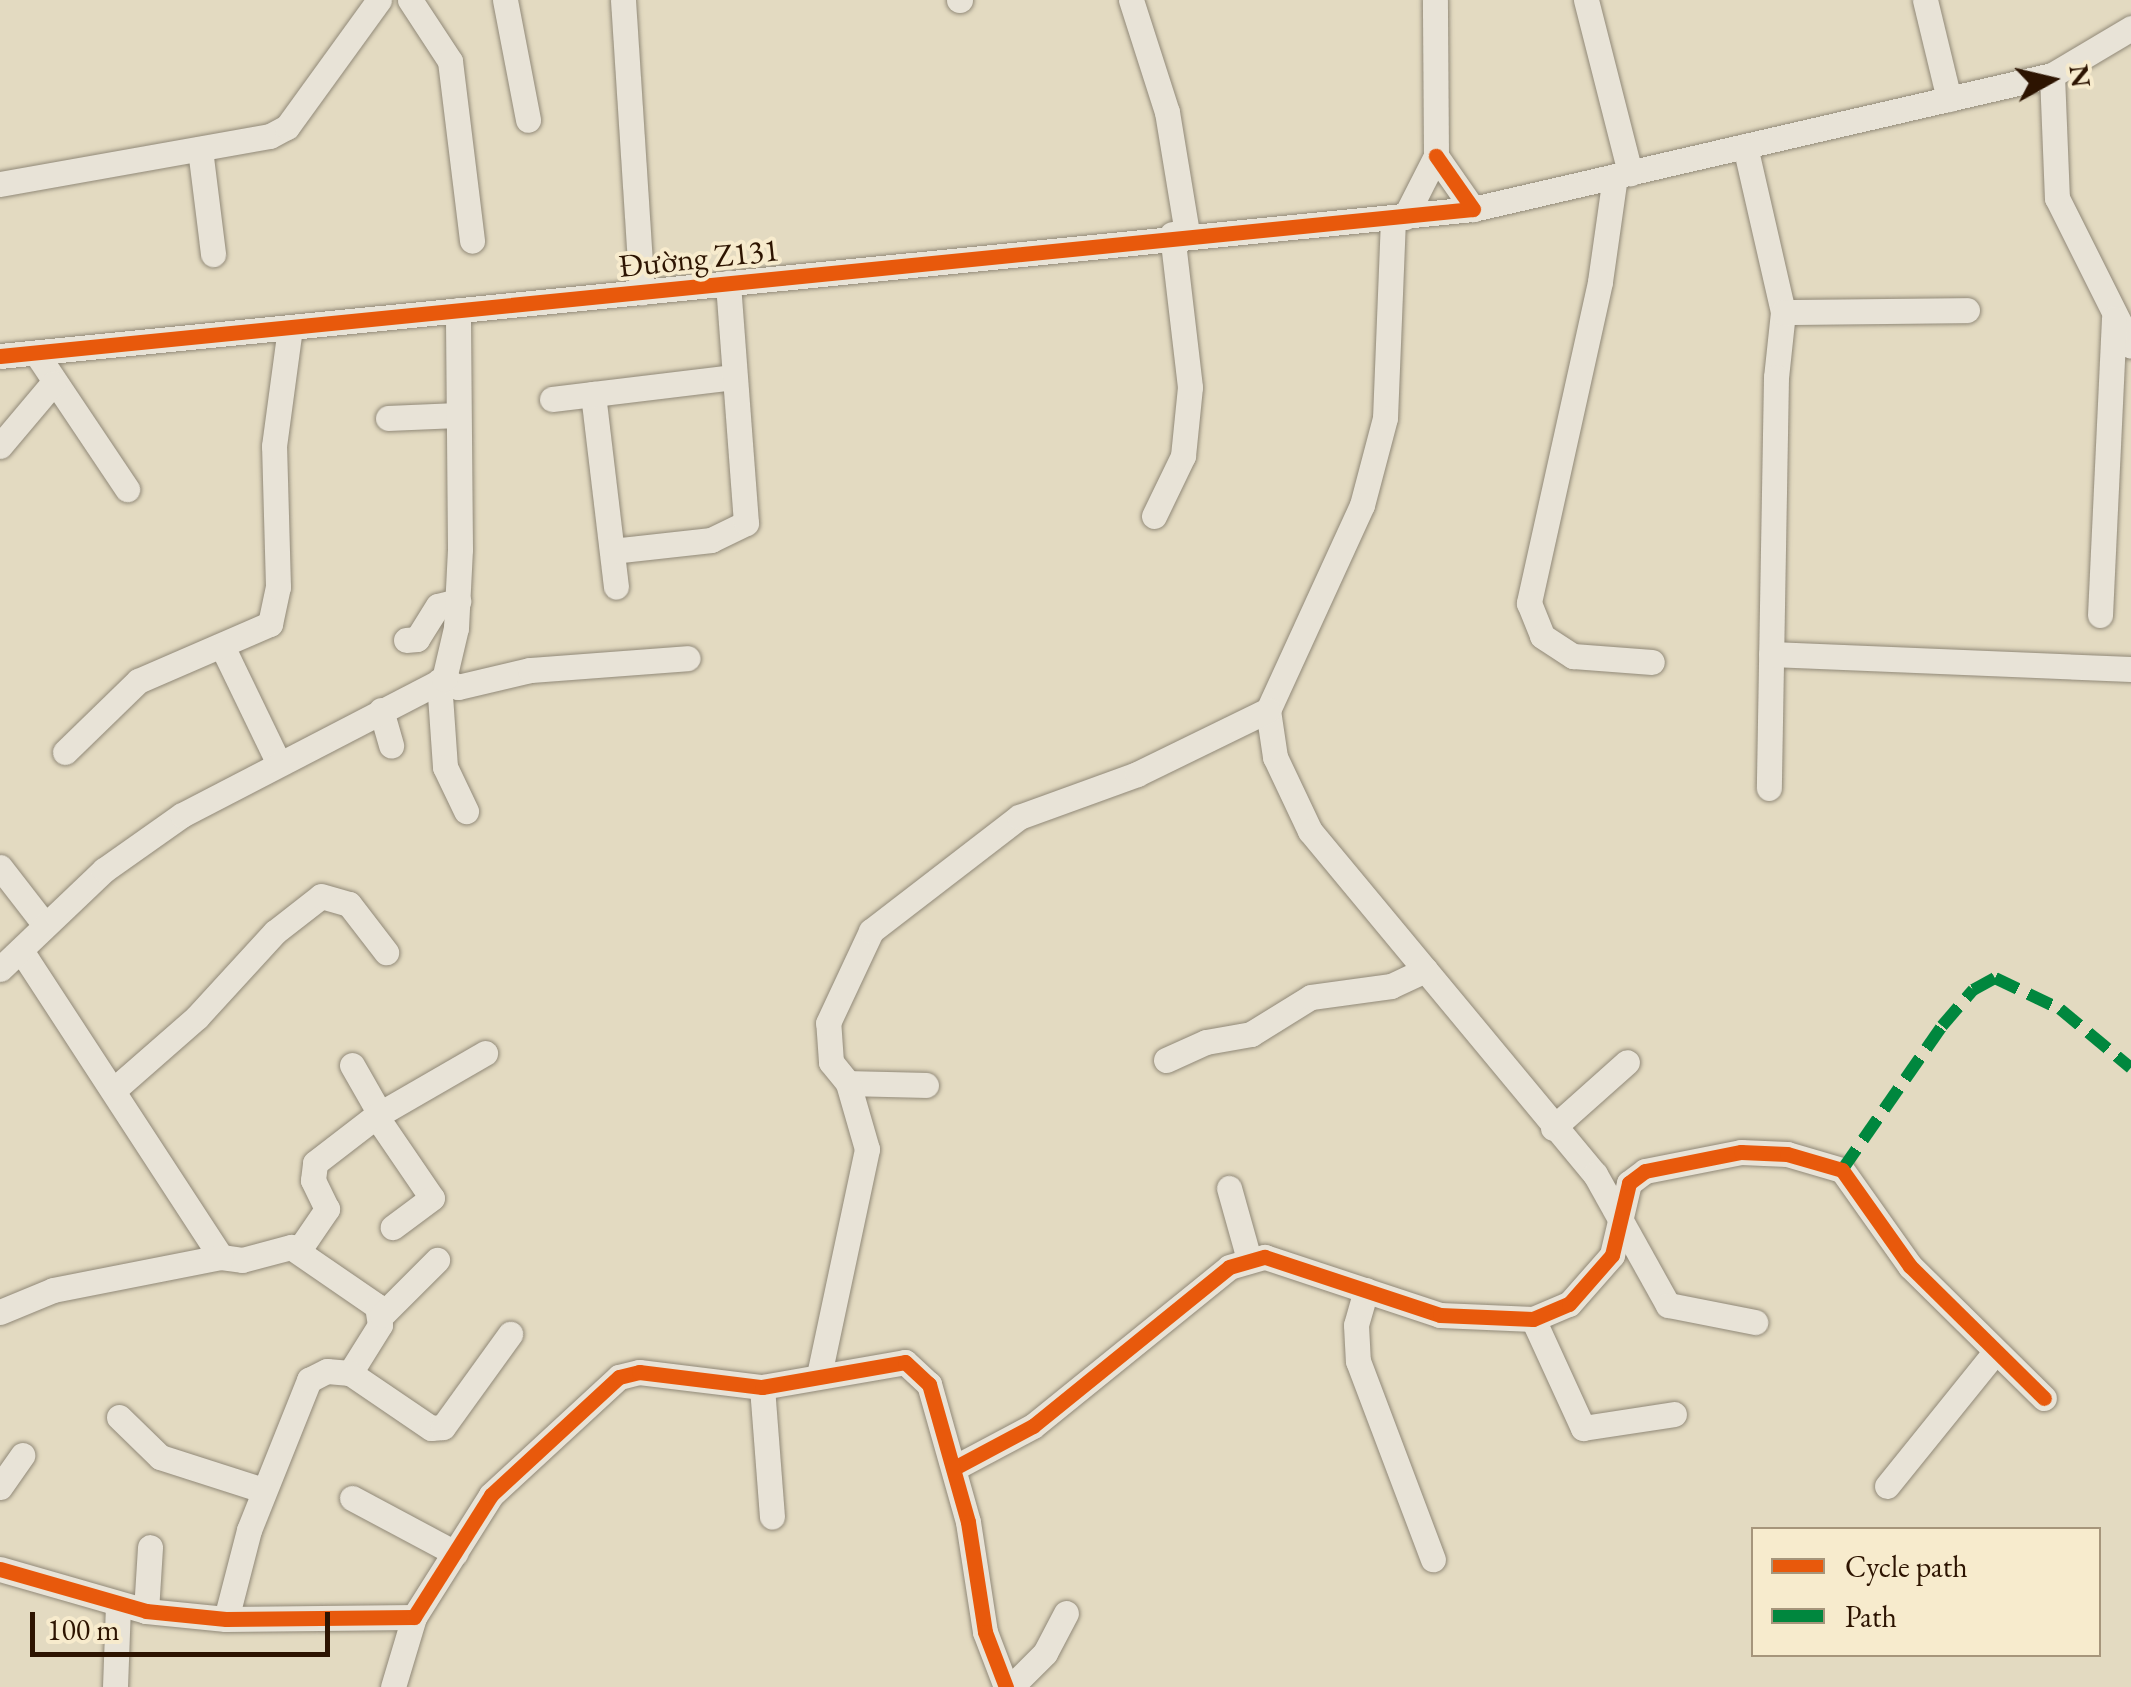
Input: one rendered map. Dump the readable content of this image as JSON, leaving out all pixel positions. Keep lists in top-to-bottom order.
{
  "streets": {
    "street": ["Đường Z131"]
  },
  "legend": ["Cycle path", "Path"],
  "scale_bar": "100 m",
  "north": "right"
}
